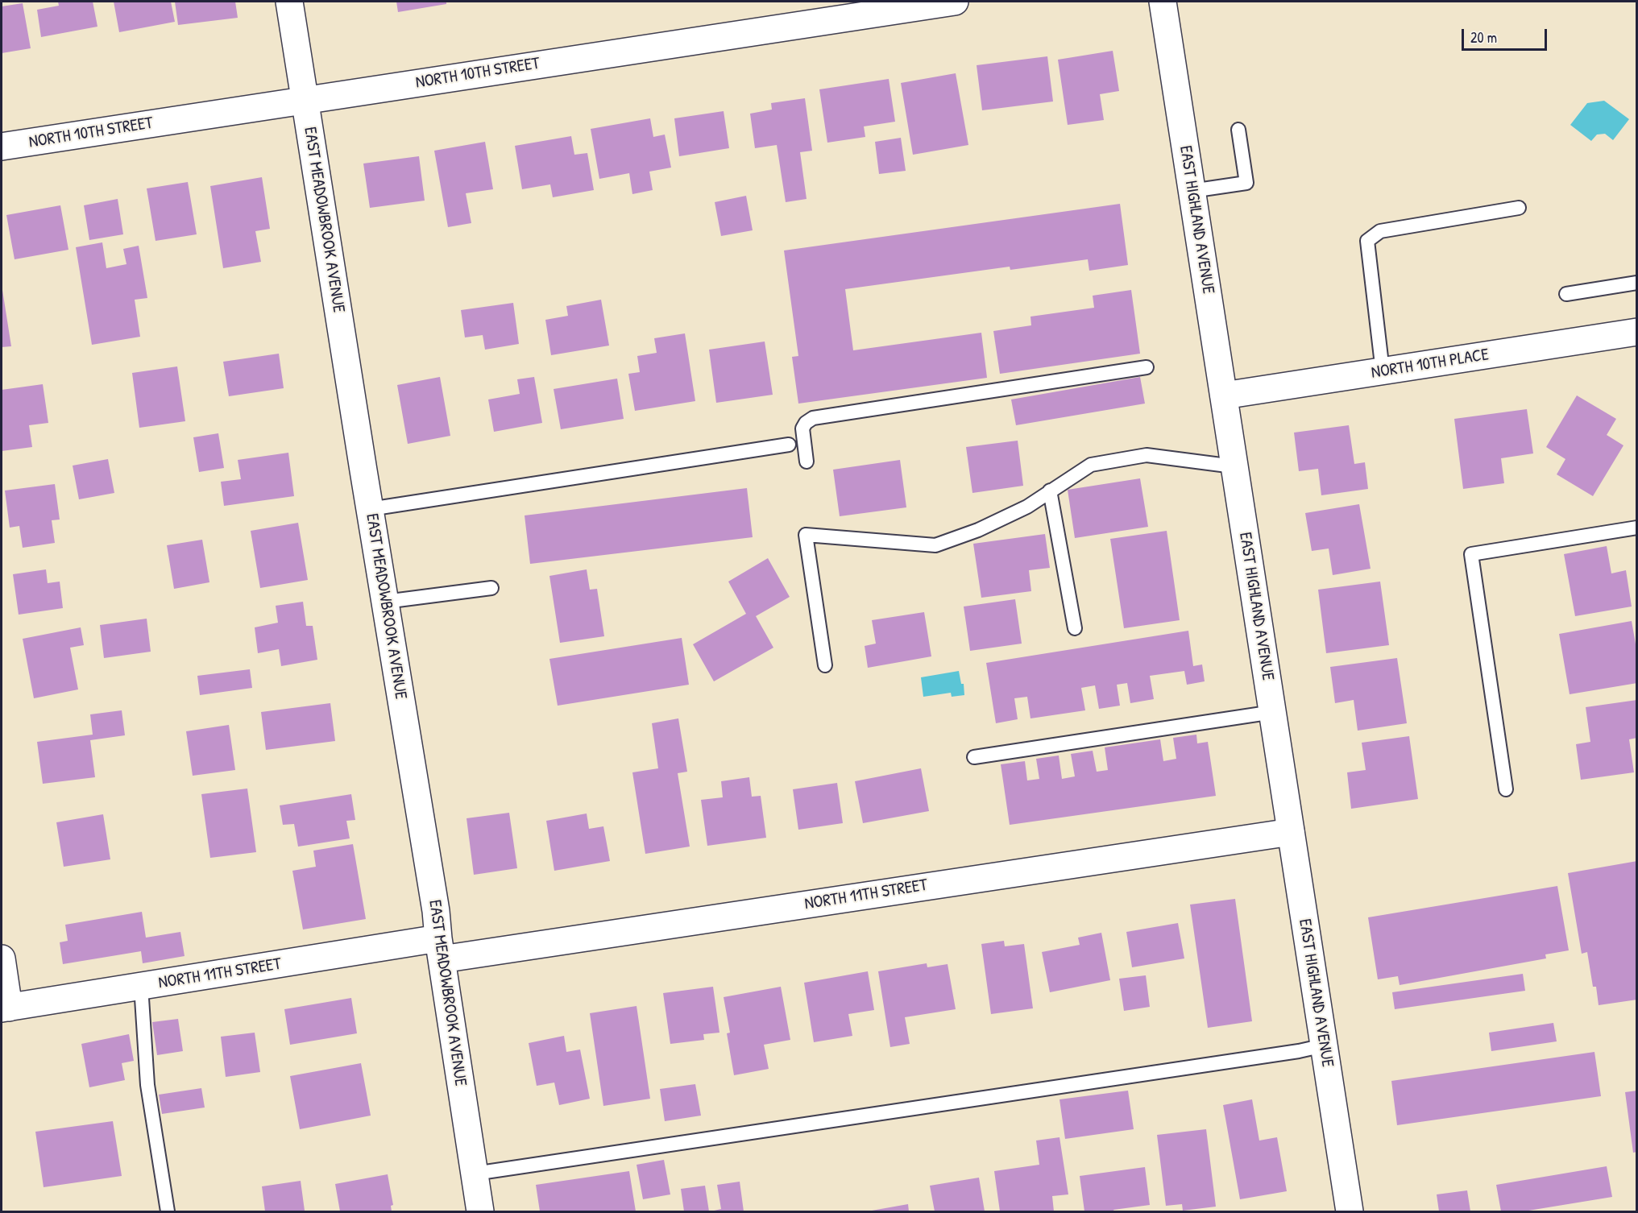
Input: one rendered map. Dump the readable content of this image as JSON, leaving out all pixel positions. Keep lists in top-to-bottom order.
{
  "streets": {
    "street": [
      "NORTH 10TH STREET",
      "EAST MEADOWBROOK AVENUE",
      "EAST HIGHLAND AVENUE",
      "NORTH 10TH PLACE",
      "NORTH 11TH STREET"
    ]
  },
  "crossings": [
    ["NORTH 10TH STREET", "EAST MEADOWBROOK AVENUE"],
    ["EAST MEADOWBROOK AVENUE", "NORTH 11TH STREET"],
    ["EAST HIGHLAND AVENUE", "NORTH 10TH PLACE"],
    ["EAST HIGHLAND AVENUE", "NORTH 11TH STREET"]
  ],
  "scale_bar": "20 m"
}
